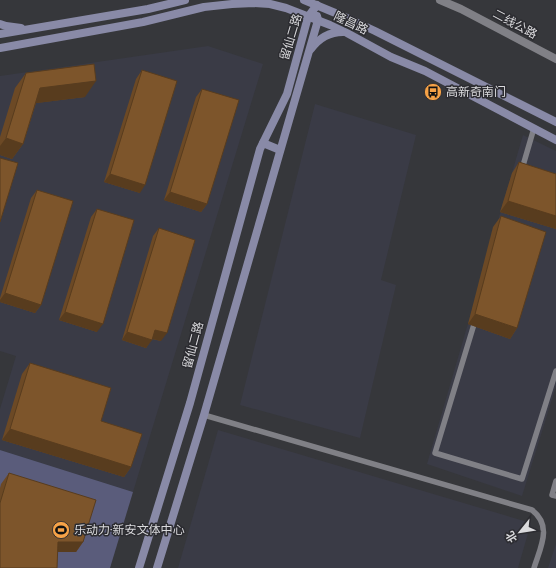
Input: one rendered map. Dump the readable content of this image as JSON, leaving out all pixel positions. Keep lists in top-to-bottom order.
{
  "streets": {
    "street": ["隆昌路", "二线公路", "留仙二路"]
  },
  "crossings": [
    ["隆昌路", "留仙二路"]
  ],
  "places": {
    "bus stop": ["高新奇南门"],
    "sports": ["乐动力·新安文体中心"]
  },
  "north": "bottom left"
}
